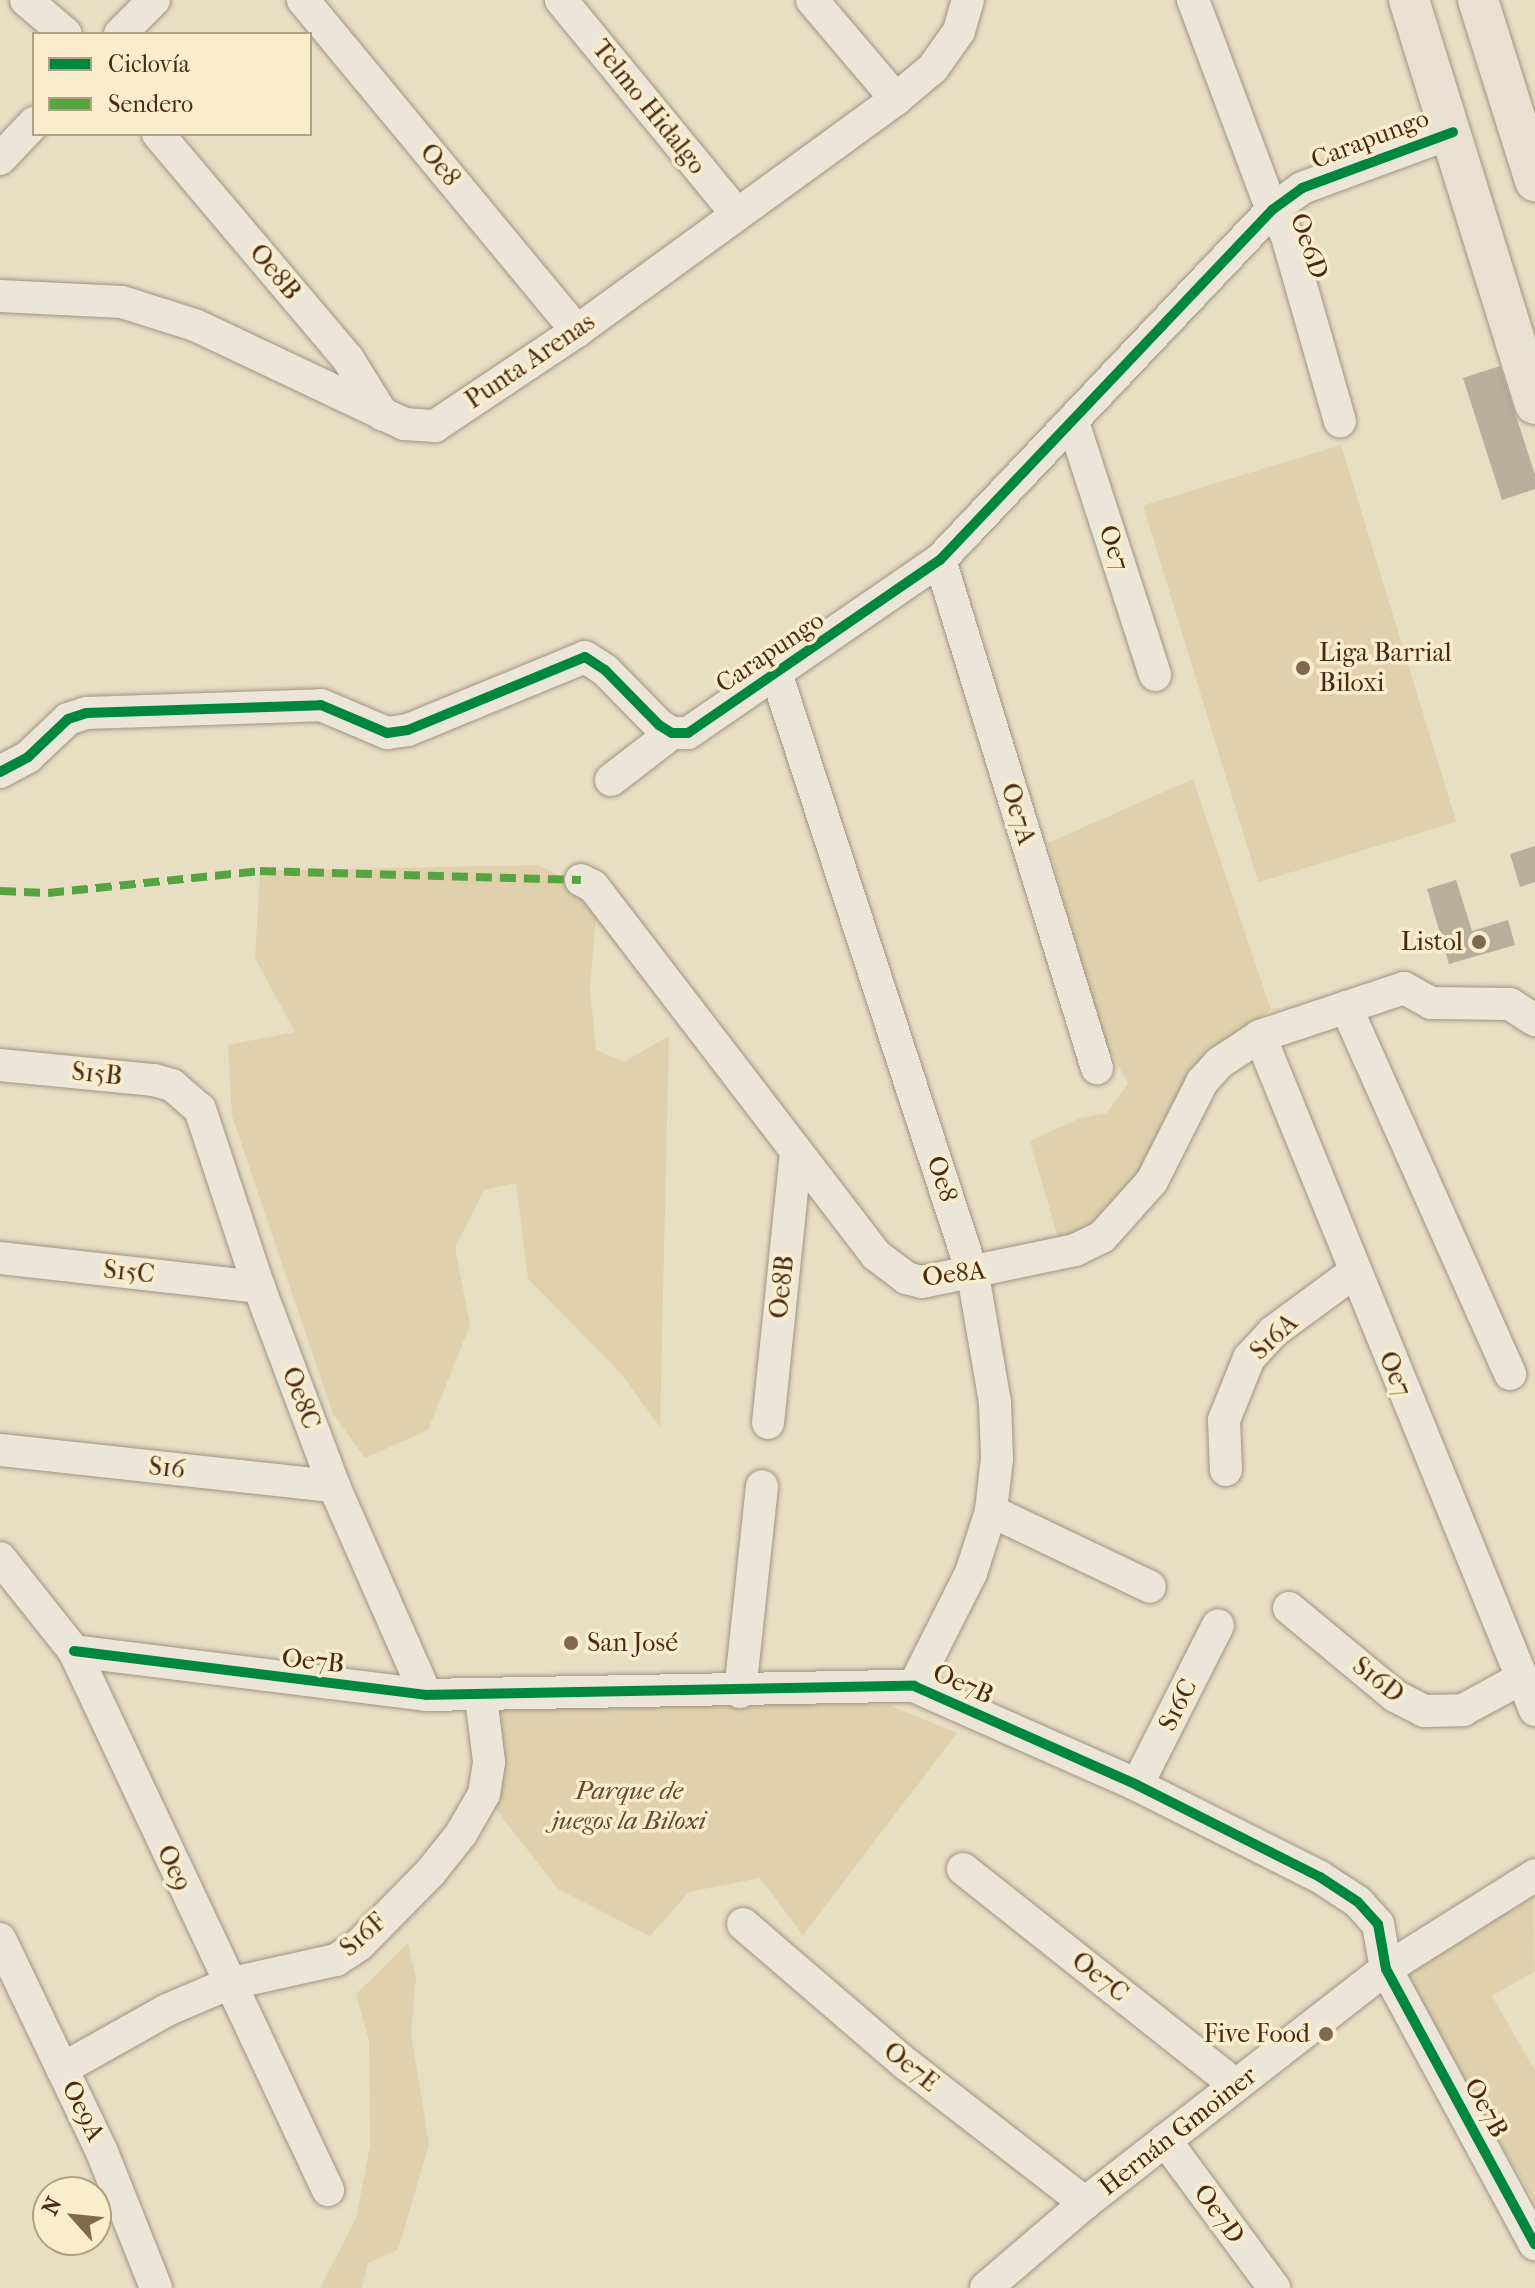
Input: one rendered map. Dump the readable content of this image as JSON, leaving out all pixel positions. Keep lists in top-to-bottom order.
{
  "streets": {
    "street": [
      "Telmo Hidalgo",
      "Carapungo",
      "Oe8",
      "Oe6D",
      "Oe8B",
      "Punta Arenas",
      "Oe7",
      "Oe7A",
      "S15B",
      "S15C",
      "Oe8A",
      "S16A",
      "Oe8C",
      "S16",
      "Oe7B",
      "S16D",
      "S16C",
      "Oe9",
      "S16F",
      "Oe7C",
      "Oe7E",
      "Oe9A",
      "Hernán Gmoiner",
      "Oe7D"
    ]
  },
  "crossings": [
    ["Telmo Hidalgo", "Punta Arenas"],
    ["Carapungo", "Oe8"],
    ["Carapungo", "Oe6D"],
    ["Carapungo", "Oe7"],
    ["Carapungo", "Oe7A"],
    ["Oe8", "Punta Arenas"],
    ["Oe8", "Oe8A"],
    ["Oe8", "Oe7B"],
    ["Oe8B", "Punta Arenas"],
    ["Oe8B", "Oe8A"],
    ["Oe7", "Oe8A"],
    ["Oe7", "S16A"],
    ["Oe7", "S16D"],
    ["S15B", "Oe8C"],
    ["S15C", "Oe8C"],
    ["Oe8C", "S16"],
    ["Oe8C", "Oe7B"],
    ["Oe7B", "S16C"],
    ["Oe7B", "Oe9"],
    ["Oe7B", "S16F"],
    ["Oe7B", "Hernán Gmoiner"],
    ["Oe9", "S16F"],
    ["S16F", "Oe9A"],
    ["Oe7C", "Hernán Gmoiner"],
    ["Oe7E", "Hernán Gmoiner"],
    ["Hernán Gmoiner", "Oe7D"]
  ],
  "parks": ["Parque de juegos la Biloxi"],
  "places": [
    "Liga Barrial Biloxi",
    "Listol",
    "San José",
    "Five Food"
  ],
  "legend": ["Ciclovía", "Sendero"],
  "north": "top left"
}
